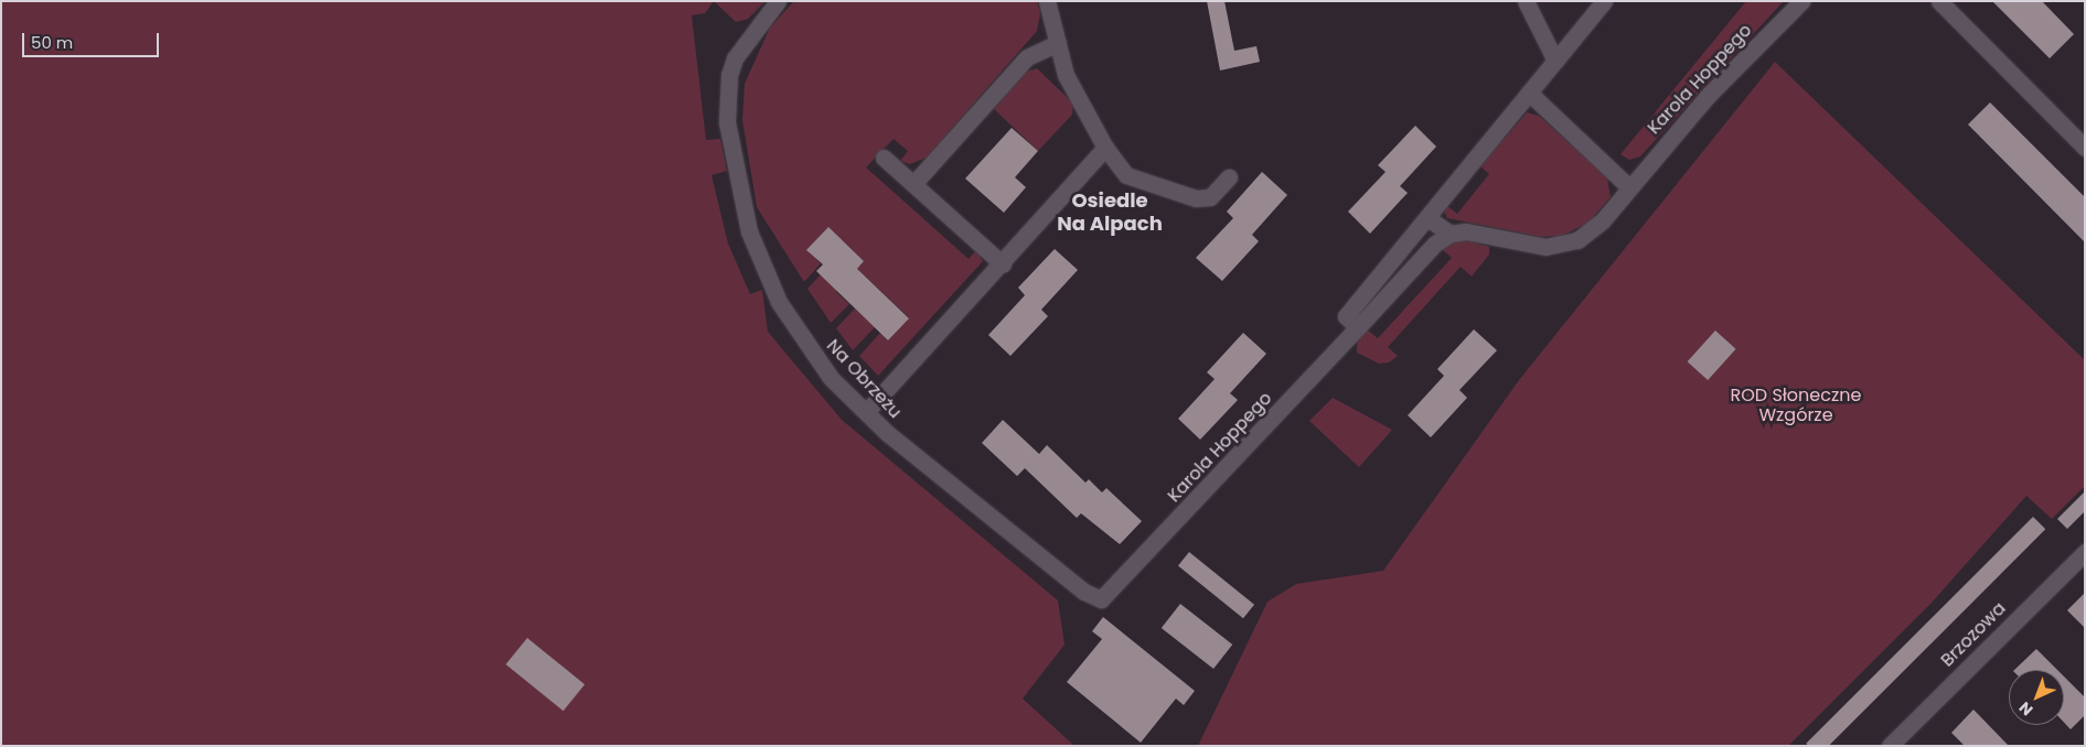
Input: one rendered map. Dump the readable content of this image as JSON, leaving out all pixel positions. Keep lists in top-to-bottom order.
{
  "streets": {
    "street": ["Karola Hoppego", "Na Obrzeżu", "Brzozowa"]
  },
  "crossings": [
    ["Karola Hoppego", "Na Obrzeżu"]
  ],
  "districts": ["Osiedle Na Alpach"],
  "parks": ["ROD Słoneczne Wzgórze"],
  "scale_bar": "50 m",
  "north": "bottom left"
}
